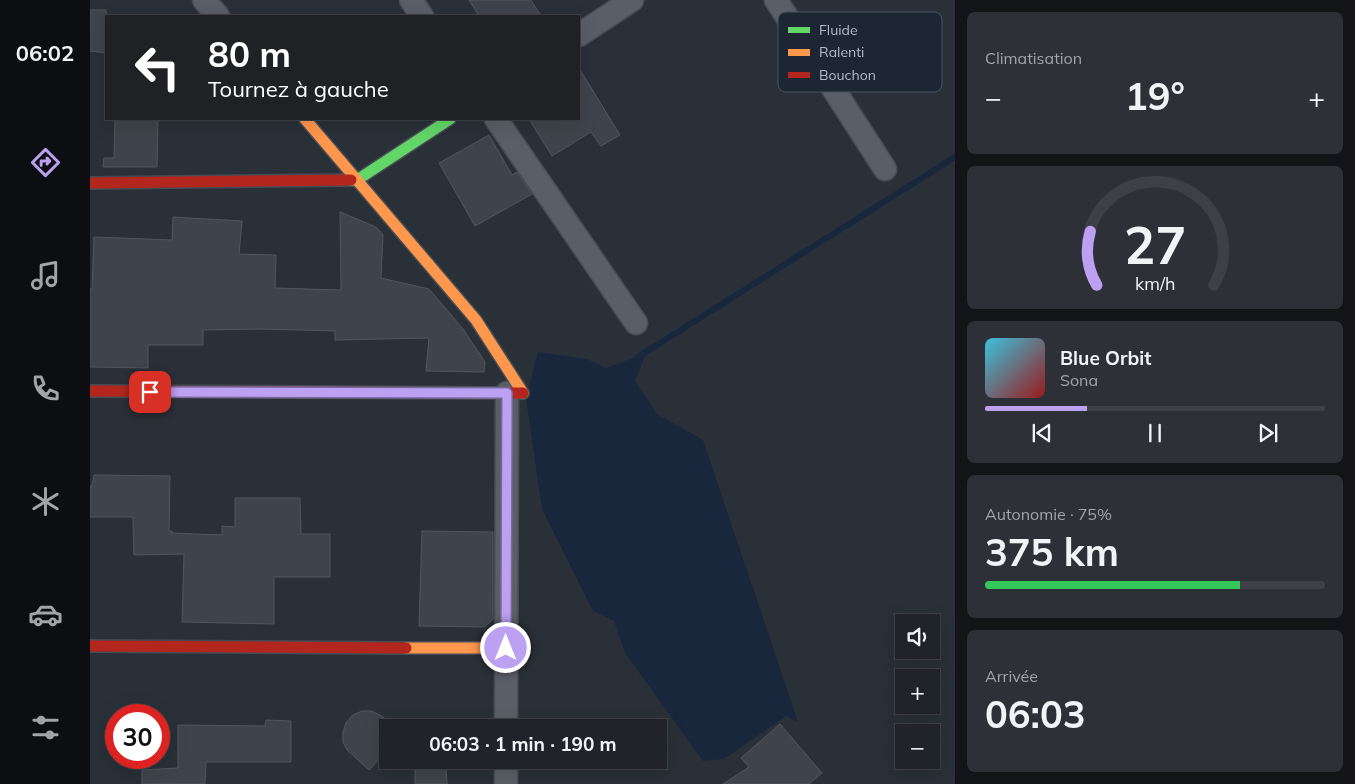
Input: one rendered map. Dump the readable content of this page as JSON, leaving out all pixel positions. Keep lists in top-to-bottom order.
{
  "legend": ["Fluide", "Ralenti", "Bouchon"],
  "page": {
    "tabs": "06:02",
    "tile": [
      "Climatisation",
      ["Autonomie · 75%", "375 km"],
      ["Arrivée", "06:03"]
    ],
    "turn": ["80 m", "Tournez à gauche"],
    "heat": ["−", "19°", "+"],
    "song": ["Blue Orbit", "Sona"],
    "map_buttons": ["+", "−"],
    "limit": "30",
    "trip": "06:03 · 1 min · 190 m",
    "gauge": ["27", "km/h"]
  }
}
